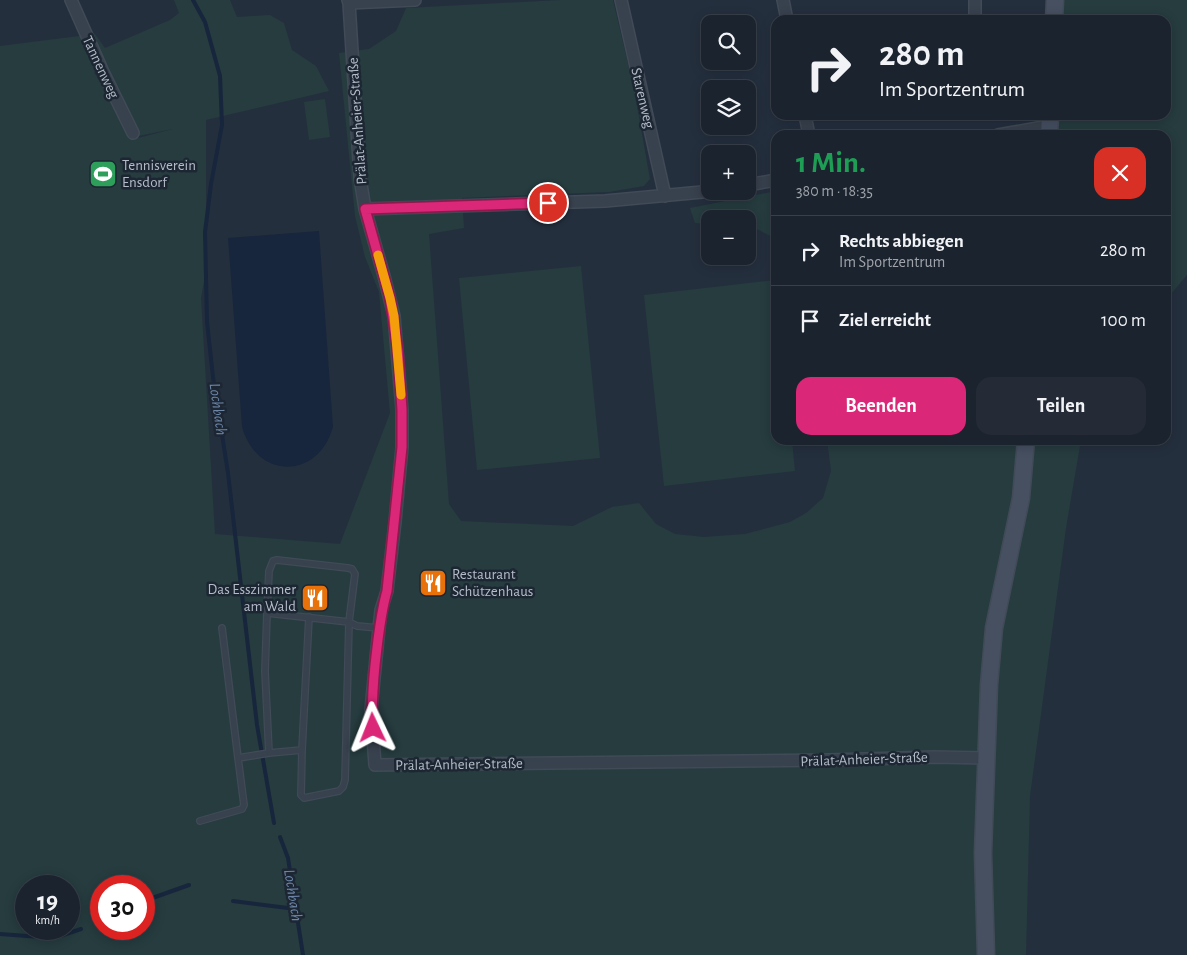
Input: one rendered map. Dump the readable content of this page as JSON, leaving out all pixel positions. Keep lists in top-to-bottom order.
{
  "streets": {
    "street": ["Tannenweg", "Starenweg", "Prälat-Anheier-Straße"]
  },
  "water": ["Lochbach"],
  "places": {
    "sports": ["Tennisverein Ensdorf"],
    "restaurant": ["Restaurant Schützenhaus", "Das Esszimmer am Wald"]
  },
  "page": {
    "map_buttons": ["+", "−"],
    "turn": ["280 m", "Im Sportzentrum"],
    "heading": ["1 Min.", "380 m · 18:35"],
    "list": [
      {
        "name": "Rechts abbiegen",
        "note": "Im Sportzentrum",
        "value": "280 m"
      },
      {
        "name": "Ziel erreicht",
        "value": "100 m"
      }
    ],
    "buttons": ["Beenden", "Teilen"],
    "speed": "19 km/h",
    "limit": "30"
  }
}
